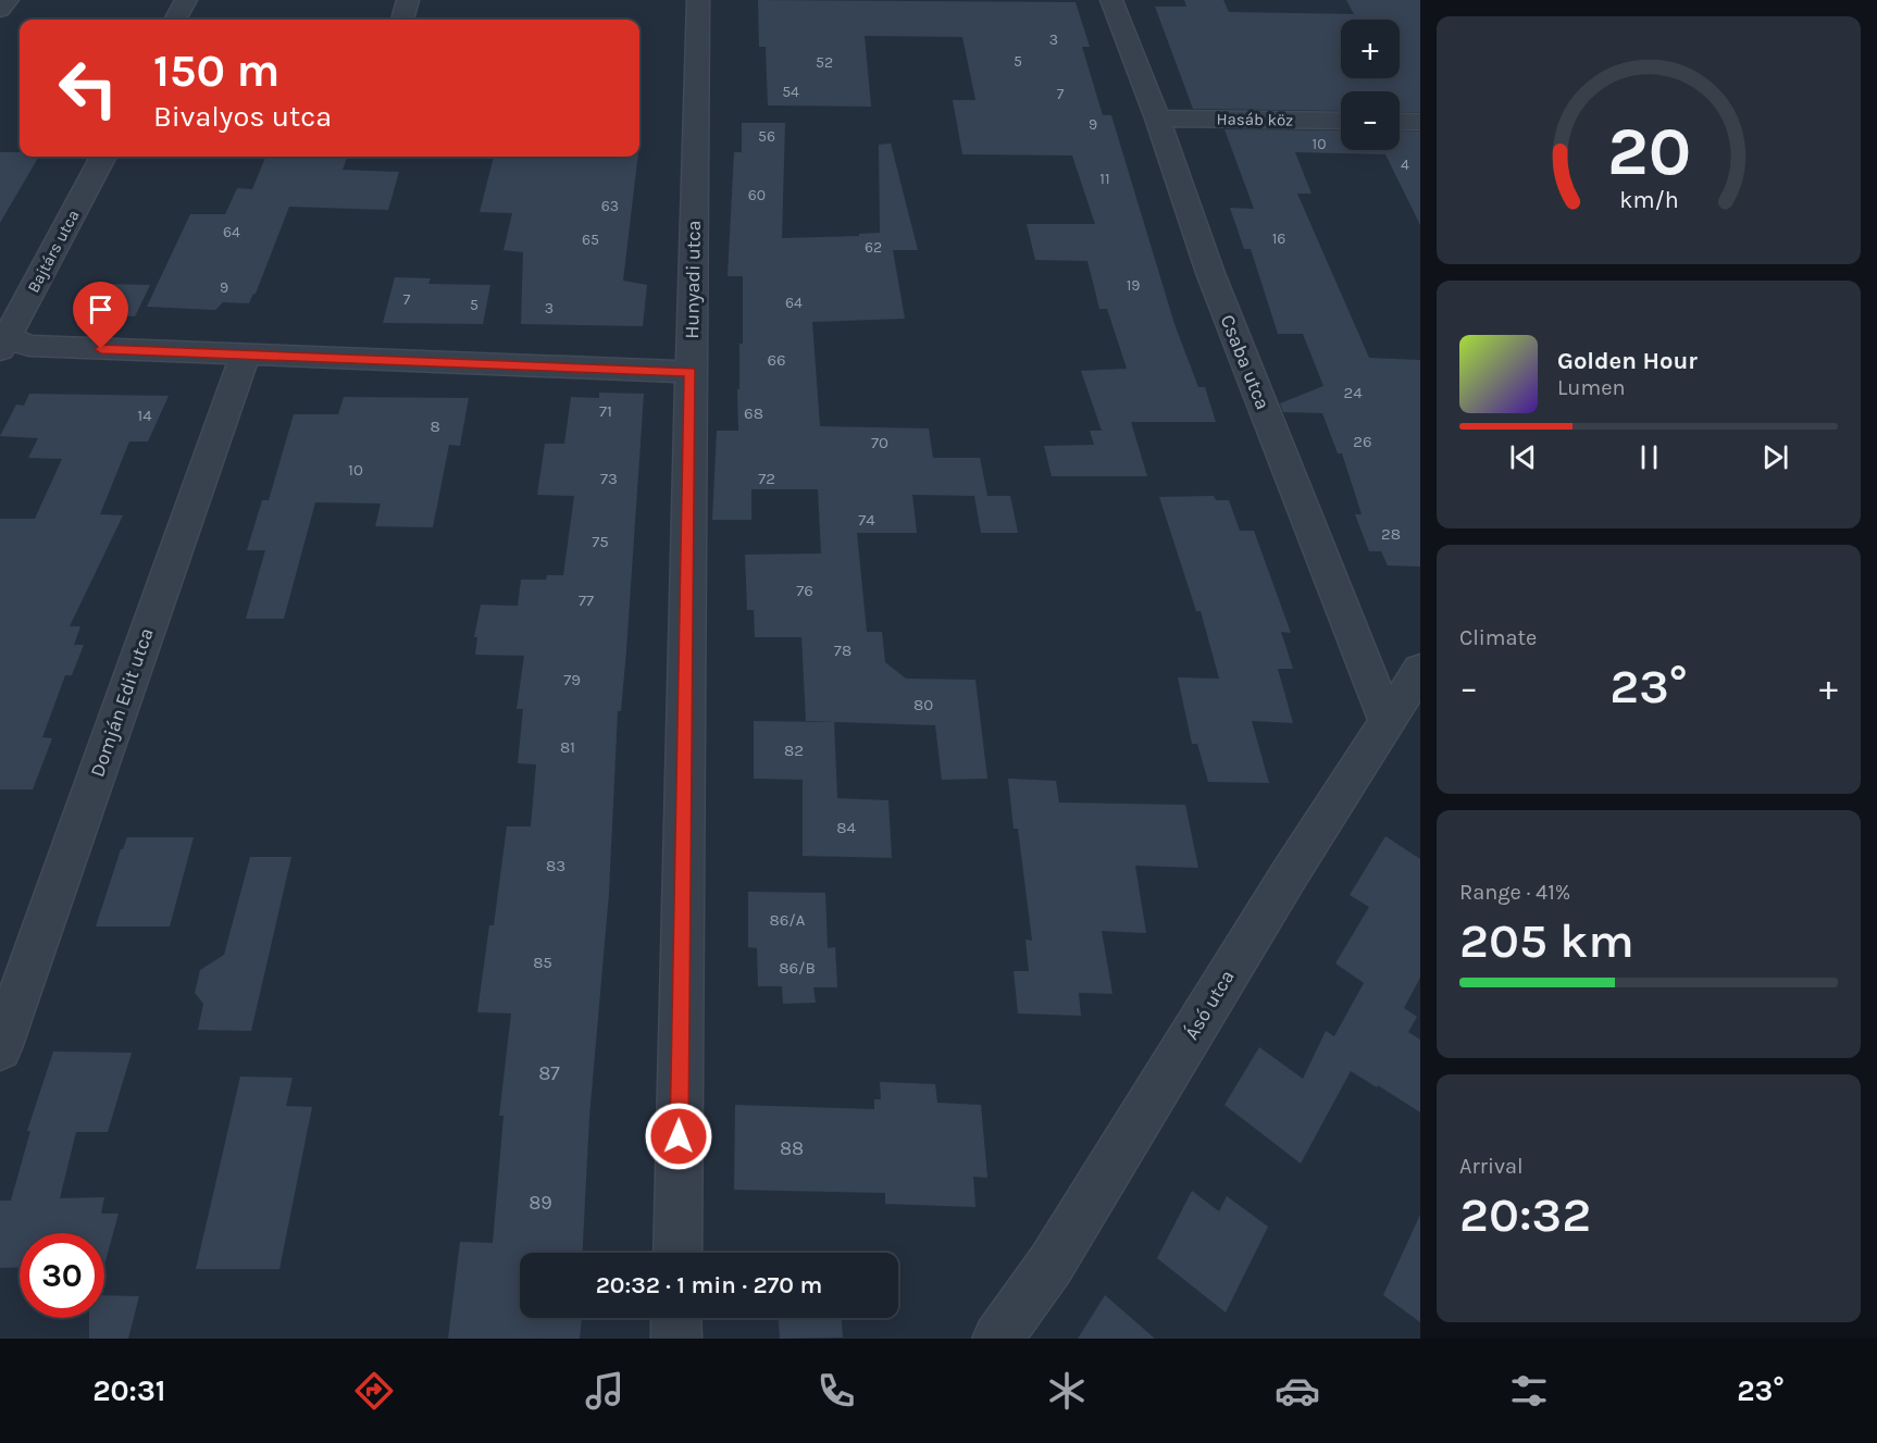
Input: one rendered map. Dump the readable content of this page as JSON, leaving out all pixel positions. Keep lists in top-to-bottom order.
{
  "streets": {
    "street": [
      "Hasáb köz",
      "Bajtárs utca",
      "Hunyadi utca",
      "Csaba utca",
      "Domján Edit utca",
      "Ásó utca"
    ]
  },
  "crossings": [
    ["Hasáb köz", "Csaba utca"],
    ["Csaba utca", "Ásó utca"]
  ],
  "house_numbers": [
    "3",
    "5",
    "52",
    "54",
    "7",
    "9",
    "56",
    "10",
    "4",
    "11",
    "60",
    "63",
    "64",
    "16",
    "65",
    "62",
    "19",
    "9",
    "7",
    "64",
    "5",
    "3",
    "66",
    "24",
    "71",
    "68",
    "14",
    "8",
    "26",
    "70",
    "10",
    "73",
    "72",
    "74",
    "28",
    "75",
    "76",
    "77",
    "78",
    "79",
    "80",
    "81",
    "82",
    "84",
    "83",
    "86/A",
    "85",
    "86/B",
    "87",
    "88",
    "89"
  ],
  "page": {
    "map_buttons": ["+", "−"],
    "turn": ["150 m", "Bivalyos utca"],
    "song": ["Golden Hour", "Lumen"],
    "tile": [
      "Climate",
      ["Range · 41%", "205 km"],
      ["Arrival", "20:32"]
    ],
    "heat": ["−", "23°", "+"],
    "limit": "30",
    "trip": "20:32 · 1 min · 270 m",
    "tabs": ["20:31", "23°"],
    "gauge": ["20", "km/h"]
  }
}
